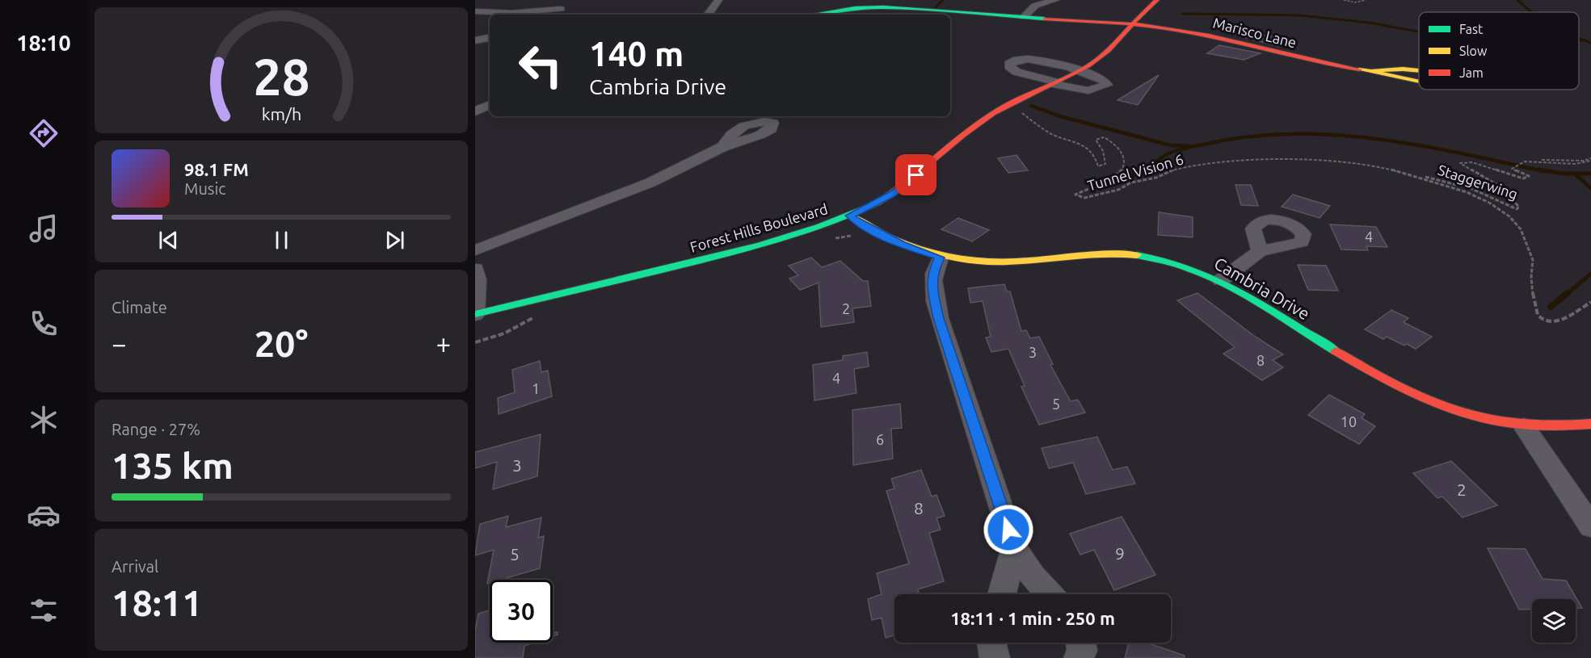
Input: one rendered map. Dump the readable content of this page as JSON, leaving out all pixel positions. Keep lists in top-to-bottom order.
{
  "streets": {
    "street": ["Marisco Lane", "Forest Hills Boulevard", "Cambria Drive"],
    "path": ["Tunnel Vision 6", "Staggerwing"]
  },
  "crossings": [
    ["Marisco Lane", "Forest Hills Boulevard"],
    ["Tunnel Vision 6", "Staggerwing"],
    ["Forest Hills Boulevard", "Cambria Drive"]
  ],
  "house_numbers": [
    "4",
    "2",
    "3",
    "8",
    "4",
    "1",
    "5",
    "10",
    "6",
    "3",
    "2",
    "8",
    "9",
    "5"
  ],
  "legend": ["Fast", "Slow", "Jam"],
  "page": {
    "tabs": "18:10",
    "turn": ["140 m", "Cambria Drive"],
    "song": ["98.1 FM", "Music"],
    "tile": [
      "Climate",
      ["Range · 27%", "135 km"],
      ["Arrival", "18:11"]
    ],
    "heat": ["−", "20°", "+"],
    "limit": "30",
    "trip": "18:11 · 1 min · 250 m",
    "gauge": ["28", "km/h"]
  }
}
